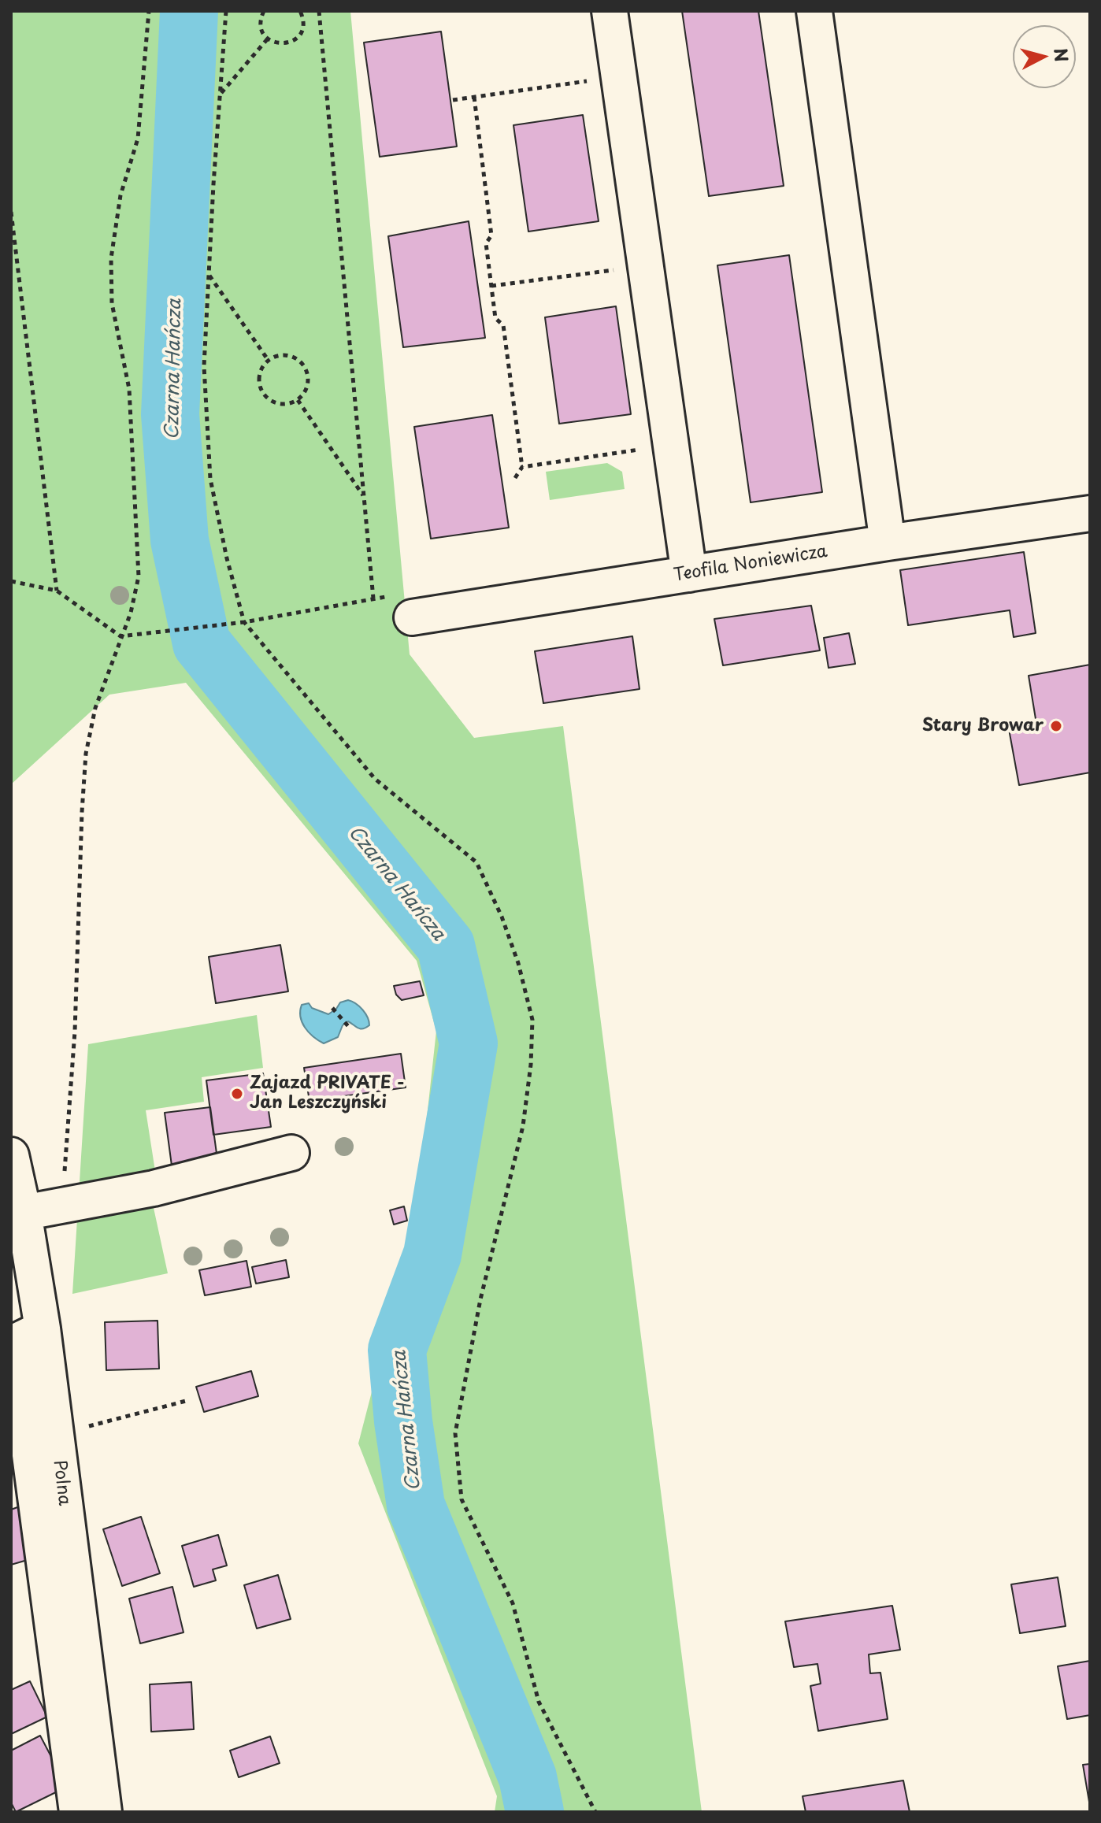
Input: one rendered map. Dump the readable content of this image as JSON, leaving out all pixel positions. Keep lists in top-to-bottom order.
{
  "streets": {
    "street": ["Teofila Noniewicza", "Polna"]
  },
  "water": ["Czarna Hańcza"],
  "places": ["Stary Browar", "Zajazd PRIVATE - Jan Leszczyński"],
  "north": "right"
}
